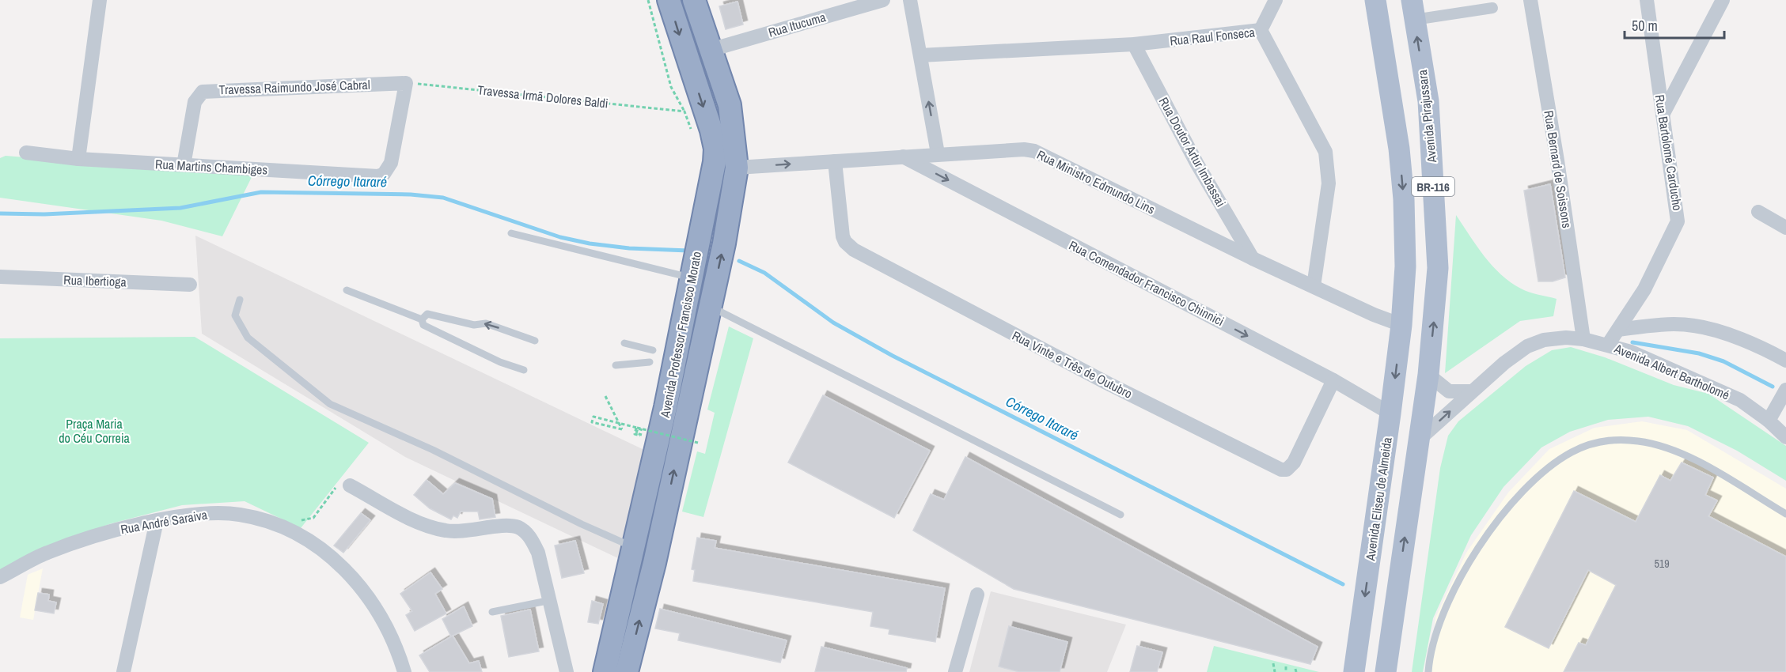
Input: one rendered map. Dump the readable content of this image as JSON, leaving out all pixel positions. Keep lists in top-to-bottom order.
{
  "streets": {
    "highway": ["Avenida Professor Francisco Morato"],
    "main road": ["Avenida Pirajussara", "BR-116", "Avenida Eliseu de Almeida"],
    "street": [
      "Rua Itucuma",
      "Rua Raul Fonseca",
      "Travessa Raimundo José Cabral",
      "Rua Doutor Artur Imbassai",
      "Rua Bartolomé Carducho",
      "Rua Martins Chambiges",
      "Rua Bernard de Soissons",
      "Rua Ministro Edmundo Lins",
      "Rua Ibertioga",
      "Rua Comendador Francisco Chinnici",
      "Rua Vinte e Três de Outubro",
      "Avenida Albert Bartholomé",
      "Rua André Saraiva"
    ],
    "path": ["Travessa Irmã Dolores Baldi"]
  },
  "crossings": [
    ["Rua Itucuma", "Avenida Professor Francisco Morato"],
    ["Rua Raul Fonseca", "Rua Doutor Artur Imbassai"],
    ["Rua Raul Fonseca", "Rua Ministro Edmundo Lins"],
    ["Travessa Raimundo José Cabral", "Travessa Irmã Dolores Baldi"],
    ["Travessa Raimundo José Cabral", "Rua Martins Chambiges"],
    ["Travessa Irmã Dolores Baldi", "Rua Martins Chambiges"],
    ["Avenida Pirajussara", "BR-116"],
    ["Rua Doutor Artur Imbassai", "Rua Ministro Edmundo Lins"],
    ["Rua Bartolomé Carducho", "Avenida Albert Bartholomé"],
    ["Rua Bernard de Soissons", "Avenida Albert Bartholomé"],
    ["Rua Ministro Edmundo Lins", "BR-116"],
    ["Rua Ministro Edmundo Lins", "Rua Comendador Francisco Chinnici"],
    ["Rua Ministro Edmundo Lins", "Avenida Professor Francisco Morato"],
    ["Rua Ministro Edmundo Lins", "Rua Vinte e Três de Outubro"],
    ["Rua Ministro Edmundo Lins", "Avenida Eliseu de Almeida"],
    ["BR-116", "Avenida Albert Bartholomé"],
    ["BR-116", "Avenida Eliseu de Almeida"],
    ["Rua Comendador Francisco Chinnici", "Rua Vinte e Três de Outubro"],
    ["Rua Comendador Francisco Chinnici", "Avenida Eliseu de Almeida"]
  ],
  "one_way": ["Rua Comendador Francisco Chinnici"],
  "water": ["Córrego Itararé"],
  "parks": ["Praça Maria do Céu Correia"],
  "house_numbers": ["519"],
  "scale_bar": "50 m"
}
